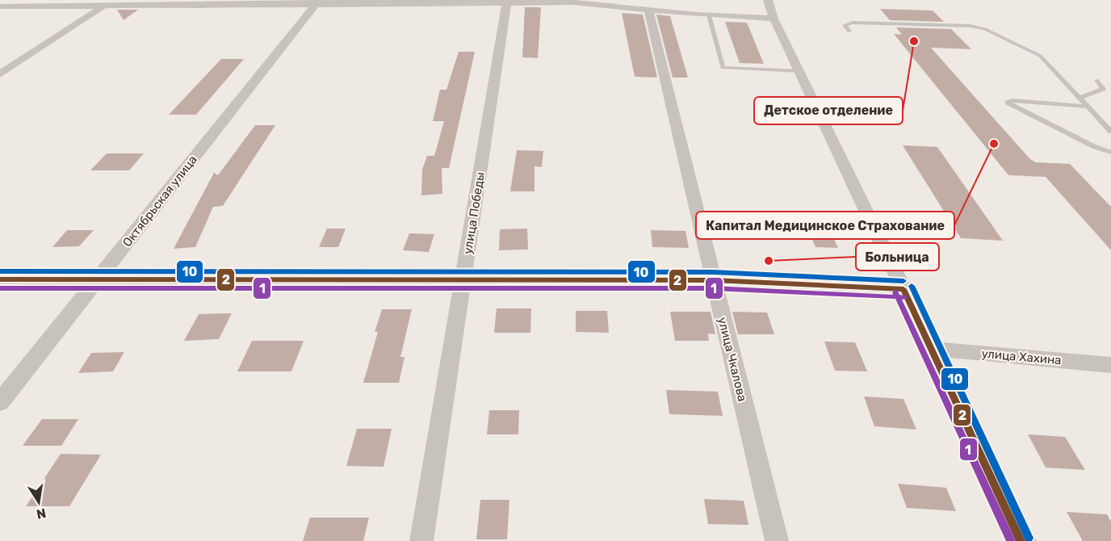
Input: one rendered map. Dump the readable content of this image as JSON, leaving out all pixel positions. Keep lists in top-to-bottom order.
{
  "streets": {
    "street": [
      "Октябрьская улица",
      "улица Победы",
      "улица Хахина",
      "улица Чкалова"
    ]
  },
  "places": ["Детское отделение", "Капитал Медицинское Страхование", "Больница"],
  "lines": ["transit line 10", "transit line 2", "transit line 1"],
  "north": "bottom"
}
